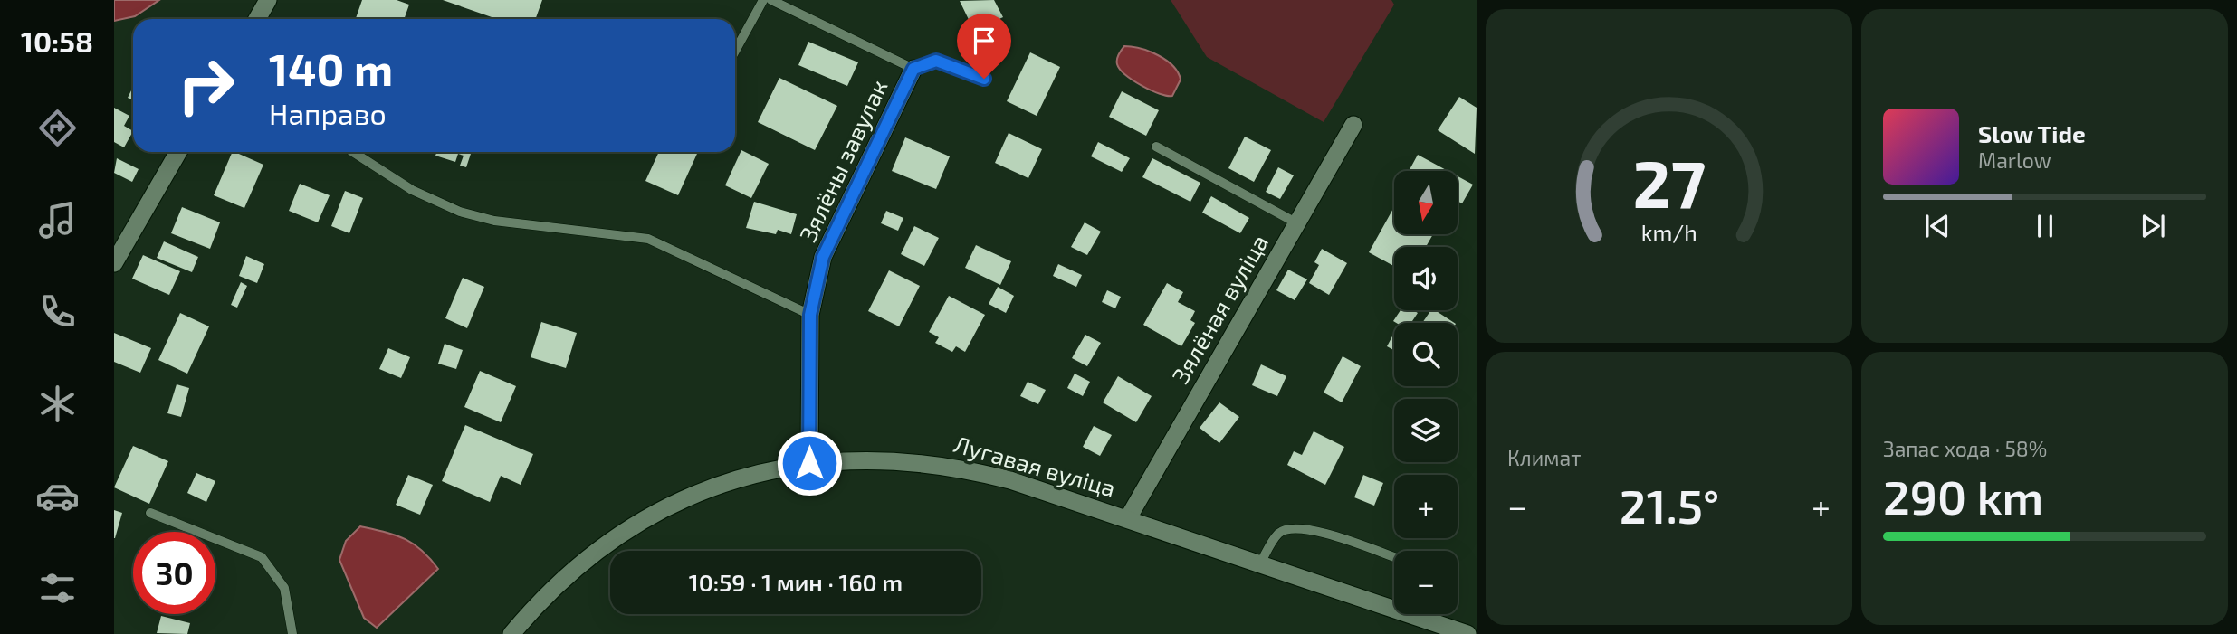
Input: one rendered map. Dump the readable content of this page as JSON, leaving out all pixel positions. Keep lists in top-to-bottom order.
{
  "streets": {
    "street": ["Зялёны завулак", "Зялёная вуліца", "Лугавая вуліца"]
  },
  "crossings": [
    ["Зялёны завулак", "Лугавая вуліца"],
    ["Зялёная вуліца", "Лугавая вуліца"]
  ],
  "north": "bottom",
  "page": {
    "tabs": "10:58",
    "turn": ["140 m", "Направо"],
    "song": ["Slow Tide", "Marlow"],
    "map_buttons": ["+", "−"],
    "tile": [
      "Климат",
      ["Запас хода · 58%", "290 km"]
    ],
    "heat": ["−", "21.5°", "+"],
    "limit": "30",
    "trip": "10:59 · 1 мин · 160 m",
    "gauge": ["27", "km/h"]
  }
}
